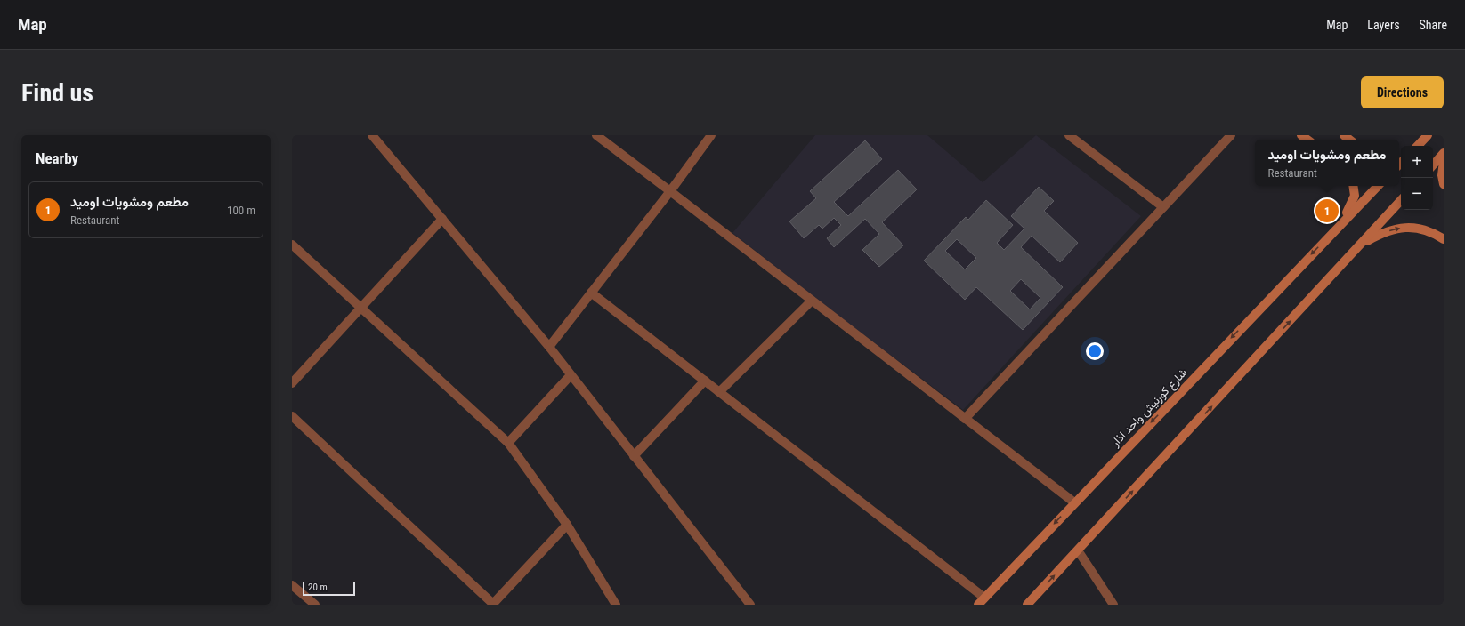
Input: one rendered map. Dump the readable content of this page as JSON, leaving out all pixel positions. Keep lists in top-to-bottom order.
{
  "streets": {
    "main road": ["شارع كورنيش واحد اذار"]
  },
  "scale_bar": "20 m",
  "page": {
    "header": "Map",
    "nav": ["Map", "Layers", "Share"],
    "buttons": "Directions",
    "title": "Find us",
    "heading": "Nearby",
    "popup": ["مطعم ومشويات اوميد", "Restaurant"],
    "map_buttons": ["+", "−"],
    "list": [
      {
        "mark": "1",
        "name": "مطعم ومشويات اوميد",
        "note": "Restaurant",
        "value": "100 m"
      }
    ],
    "pins": "1",
    "scale": "20 m"
  }
}
